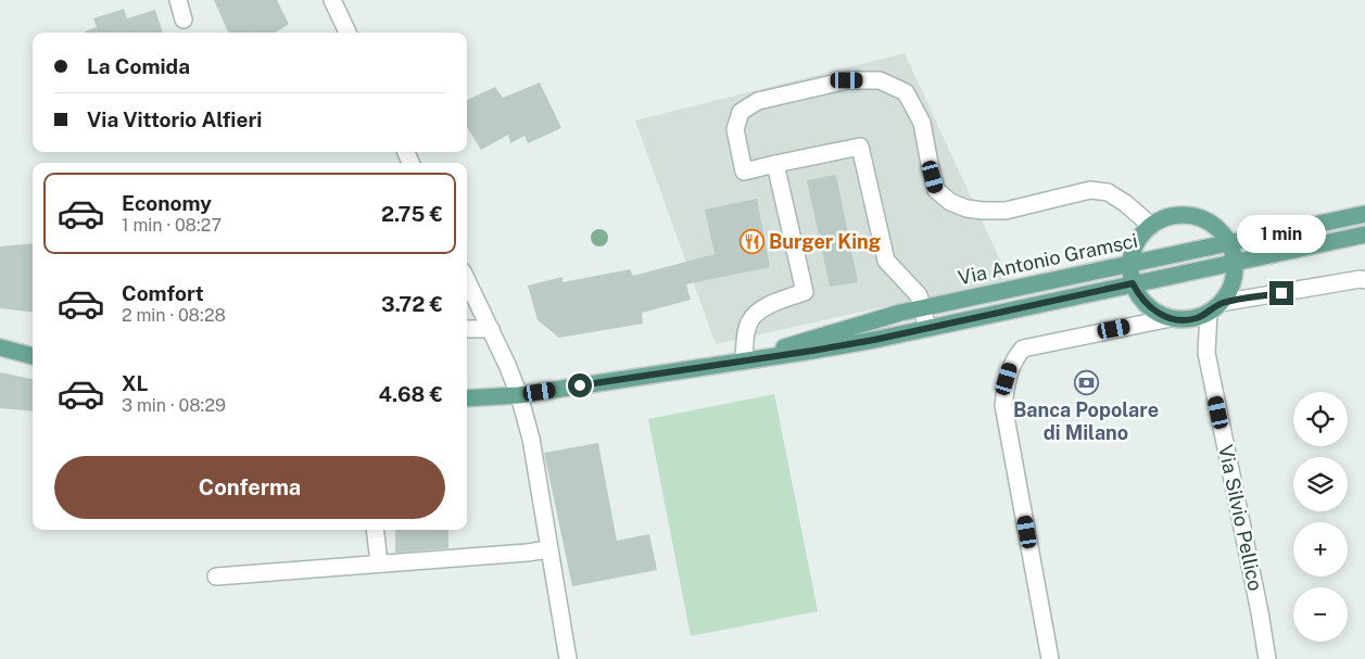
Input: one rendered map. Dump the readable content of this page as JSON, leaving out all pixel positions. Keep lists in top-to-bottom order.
{
  "streets": {
    "main road": ["Via Antonio Gramsci"],
    "street": ["Via Silvio Pellico"]
  },
  "places": {
    "restaurant": ["Burger King"],
    "bank": ["Banca Popolare di Milano"]
  },
  "page": {
    "banner": ["La Comida", "Via Vittorio Alfieri"],
    "list": [
      {
        "name": "Economy",
        "note": "1 min · 08:27",
        "value": "2.75 €"
      },
      {
        "name": "Comfort",
        "note": "2 min · 08:28",
        "value": "3.72 €"
      },
      {
        "name": "XL",
        "note": "3 min · 08:29",
        "value": "4.68 €"
      }
    ],
    "bubble": "1 min",
    "map_buttons": ["+", "−"],
    "buttons": "Conferma"
  }
}
